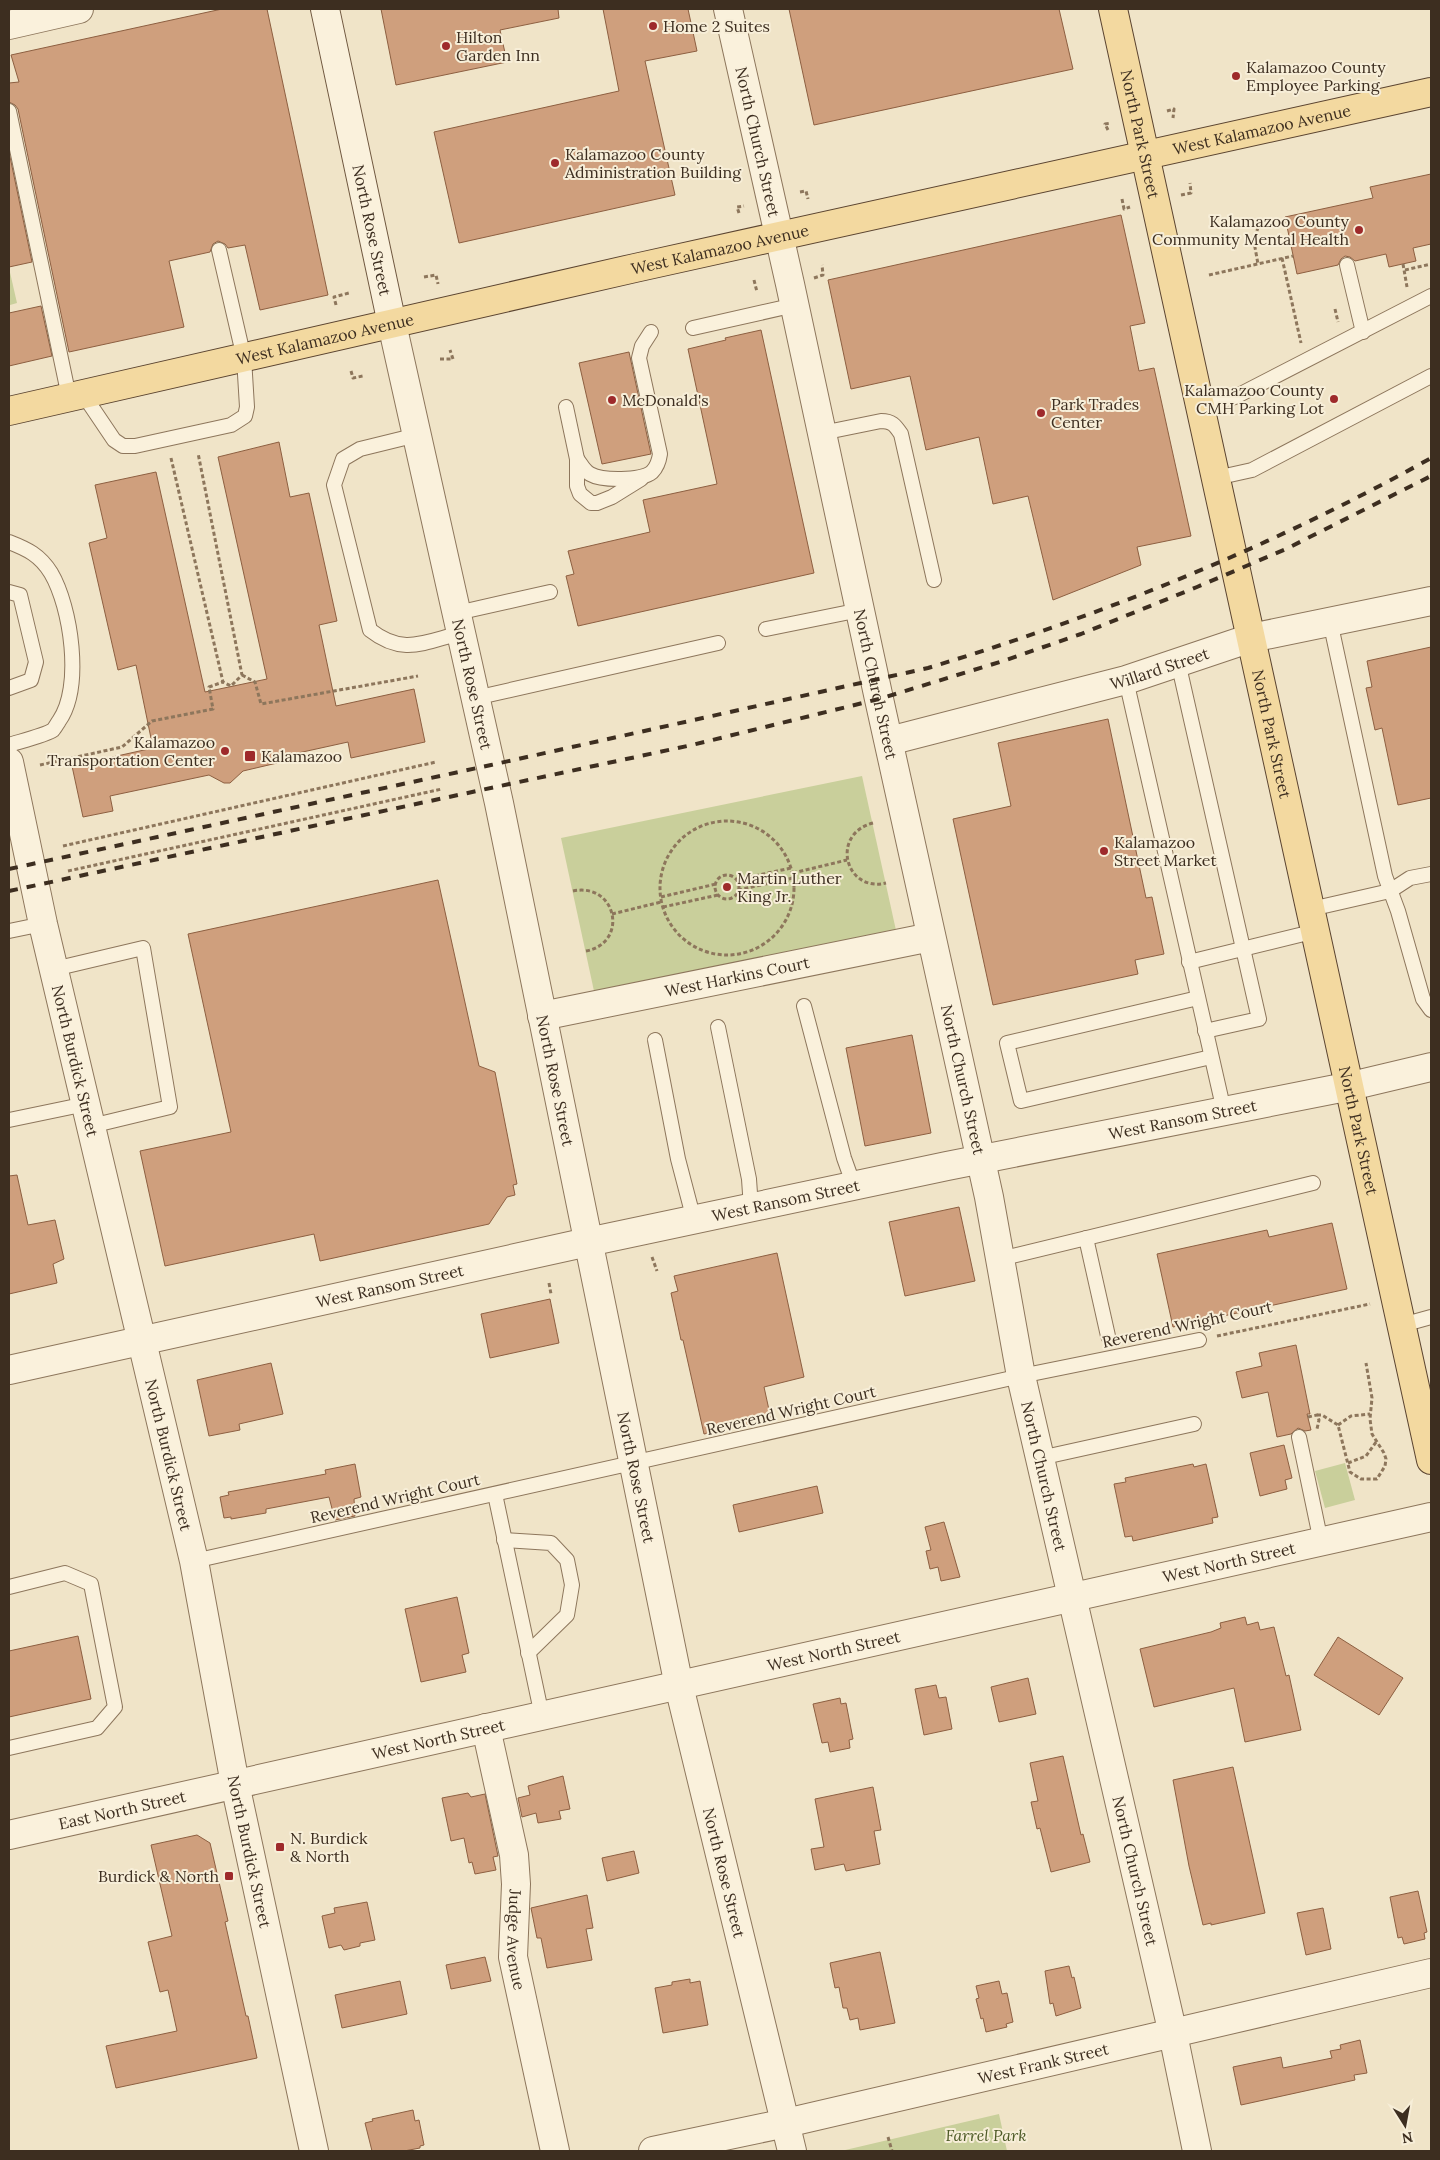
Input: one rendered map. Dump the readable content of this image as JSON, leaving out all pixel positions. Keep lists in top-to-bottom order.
{
  "streets": {
    "main road": ["West Kalamazoo Avenue", "North Park Street"],
    "street": [
      "North Church Street",
      "North Rose Street",
      "Willard Street",
      "West Harkins Court",
      "North Burdick Street",
      "West Ransom Street",
      "West North Street",
      "East North Street",
      "Judge Avenue",
      "West Frank Street"
    ],
    "lane": ["Reverend Wright Court"]
  },
  "crossings": [
    ["West Kalamazoo Avenue", "North Park Street"],
    ["West Kalamazoo Avenue", "North Church Street"],
    ["West Kalamazoo Avenue", "North Rose Street"],
    ["North Park Street", "Willard Street"],
    ["North Park Street", "West Ransom Street"],
    ["North Park Street", "Reverend Wright Court"],
    ["North Church Street", "Willard Street"],
    ["North Church Street", "West Harkins Court"],
    ["North Church Street", "West Ransom Street"],
    ["North Church Street", "Reverend Wright Court"],
    ["North Church Street", "West North Street"],
    ["North Church Street", "West Frank Street"],
    ["North Rose Street", "West Harkins Court"],
    ["North Rose Street", "West Ransom Street"],
    ["North Rose Street", "Reverend Wright Court"],
    ["North Rose Street", "West North Street"],
    ["North Rose Street", "West Frank Street"],
    ["North Burdick Street", "West Ransom Street"],
    ["North Burdick Street", "Reverend Wright Court"],
    ["North Burdick Street", "West North Street"],
    ["North Burdick Street", "East North Street"],
    ["West North Street", "East North Street"],
    ["West North Street", "Judge Avenue"]
  ],
  "parks": ["Farrel Park"],
  "places": {
    "other": [
      "Home 2 Suites",
      "Hilton Garden Inn",
      "Kalamazoo County Employee Parking",
      "Kalamazoo County Administration Building",
      "Kalamazoo County Community Mental Health",
      "Kalamazoo County CMH Parking Lot",
      "McDonald's",
      "Park Trades Center",
      "Kalamazoo Transportation Center",
      "Kalamazoo Street Market",
      "Martin Luther King Jr."
    ],
    "transit": ["Kalamazoo", "N. Burdick & North", "Burdick & North"]
  },
  "north": "bottom"
}
